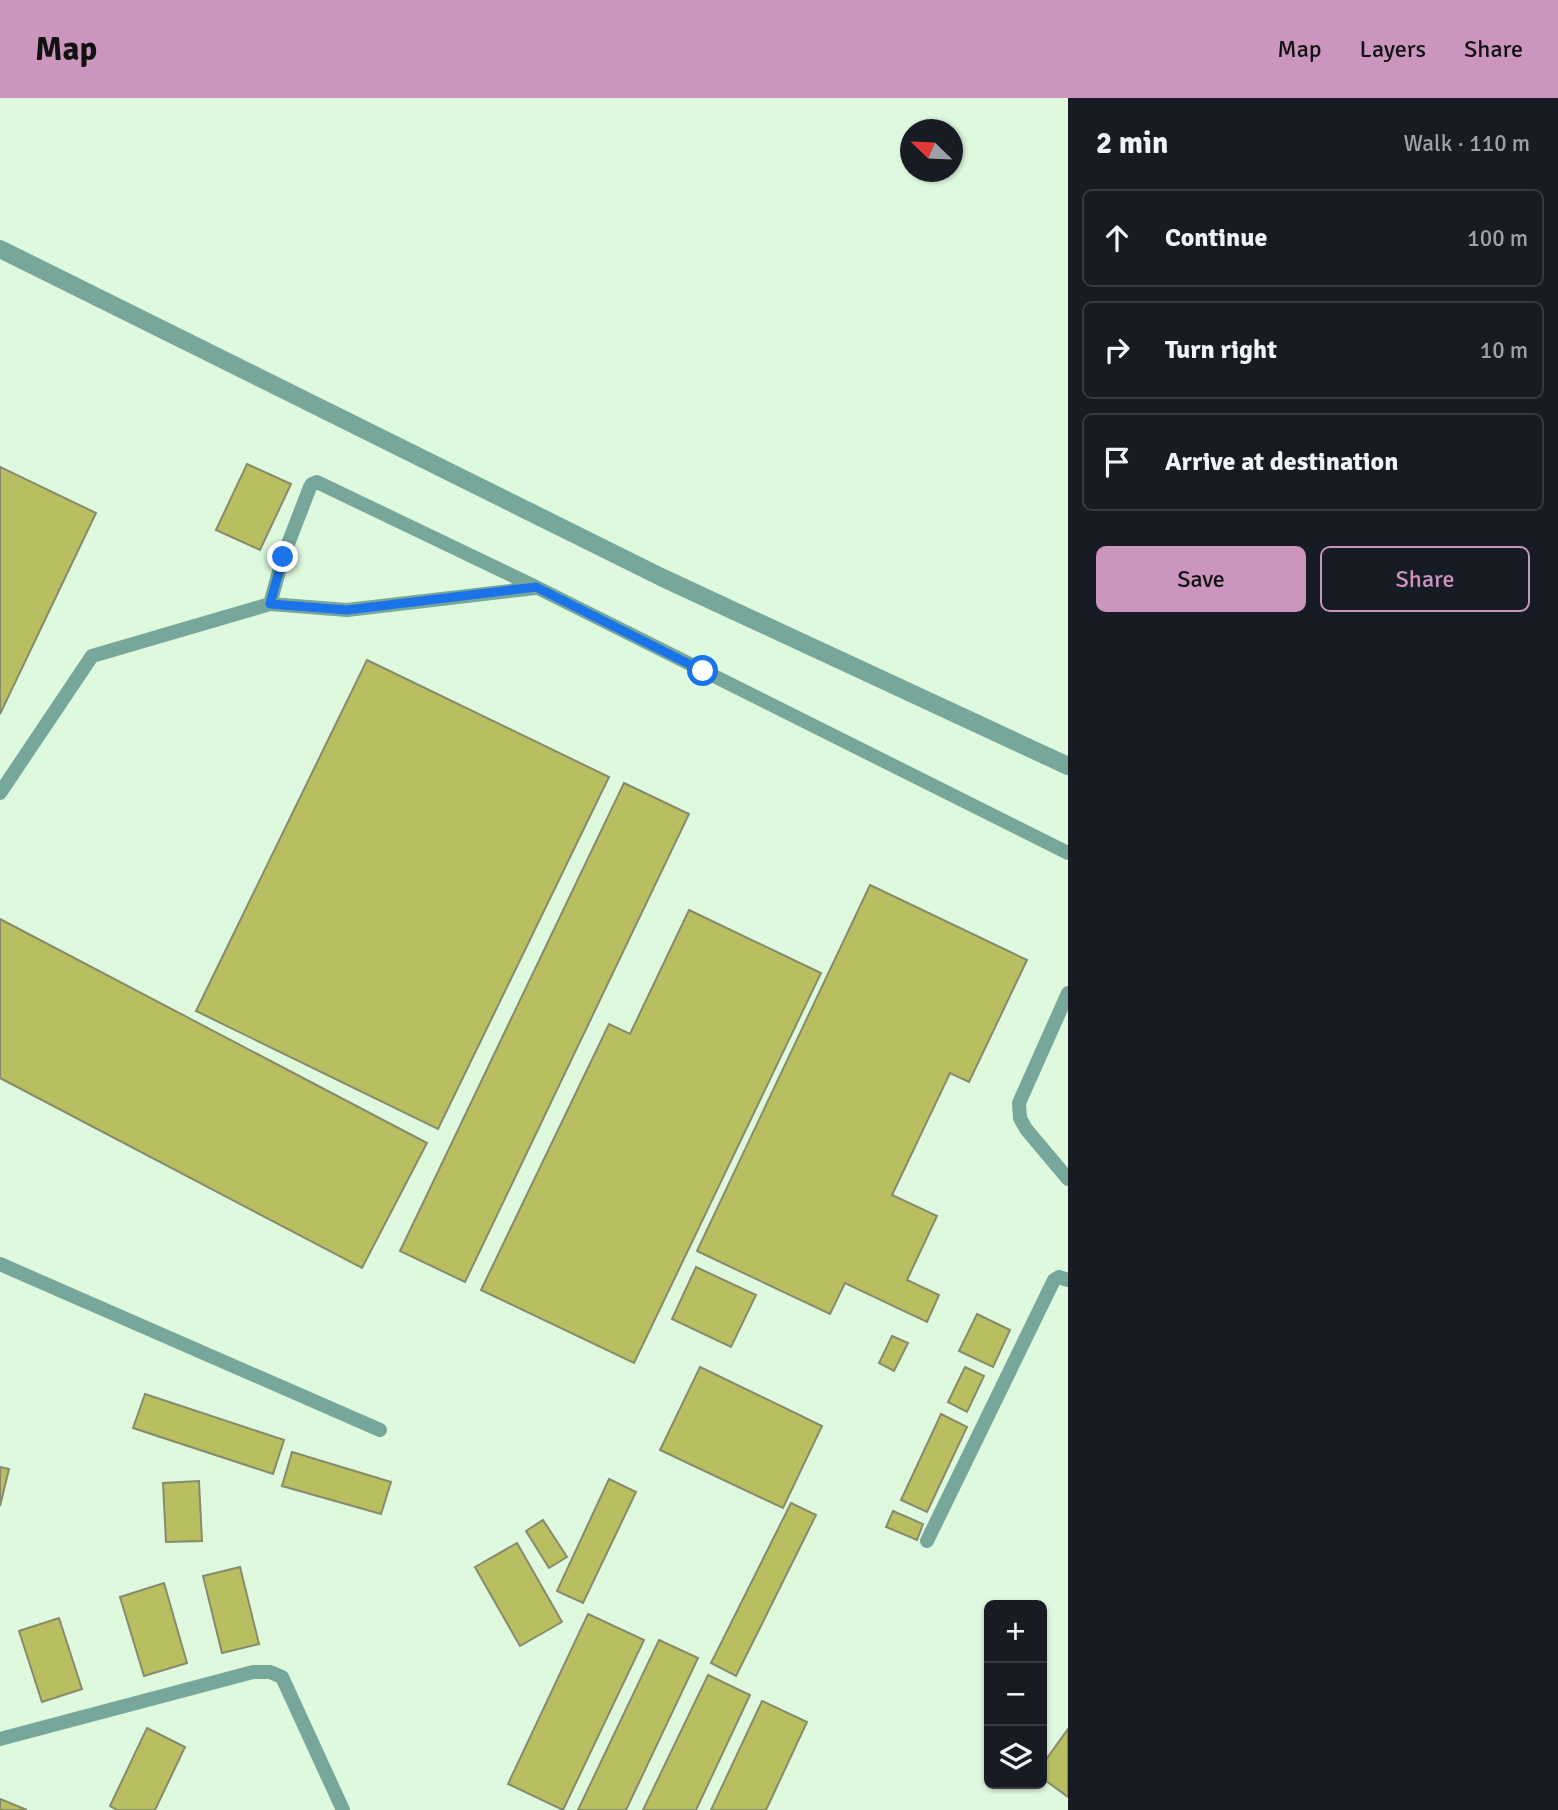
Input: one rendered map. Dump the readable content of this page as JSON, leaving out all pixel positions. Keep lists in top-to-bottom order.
{
  "north": "top left",
  "page": {
    "header": "Map",
    "nav": ["Map", "Layers", "Share"],
    "heading": ["2 min", "Walk · 110 m"],
    "list": [
      ["Continue", "100 m"],
      ["Turn right", "10 m"],
      "Arrive at destination"
    ],
    "buttons": ["Save", "Share"],
    "map_buttons": ["+", "−"]
  }
}
